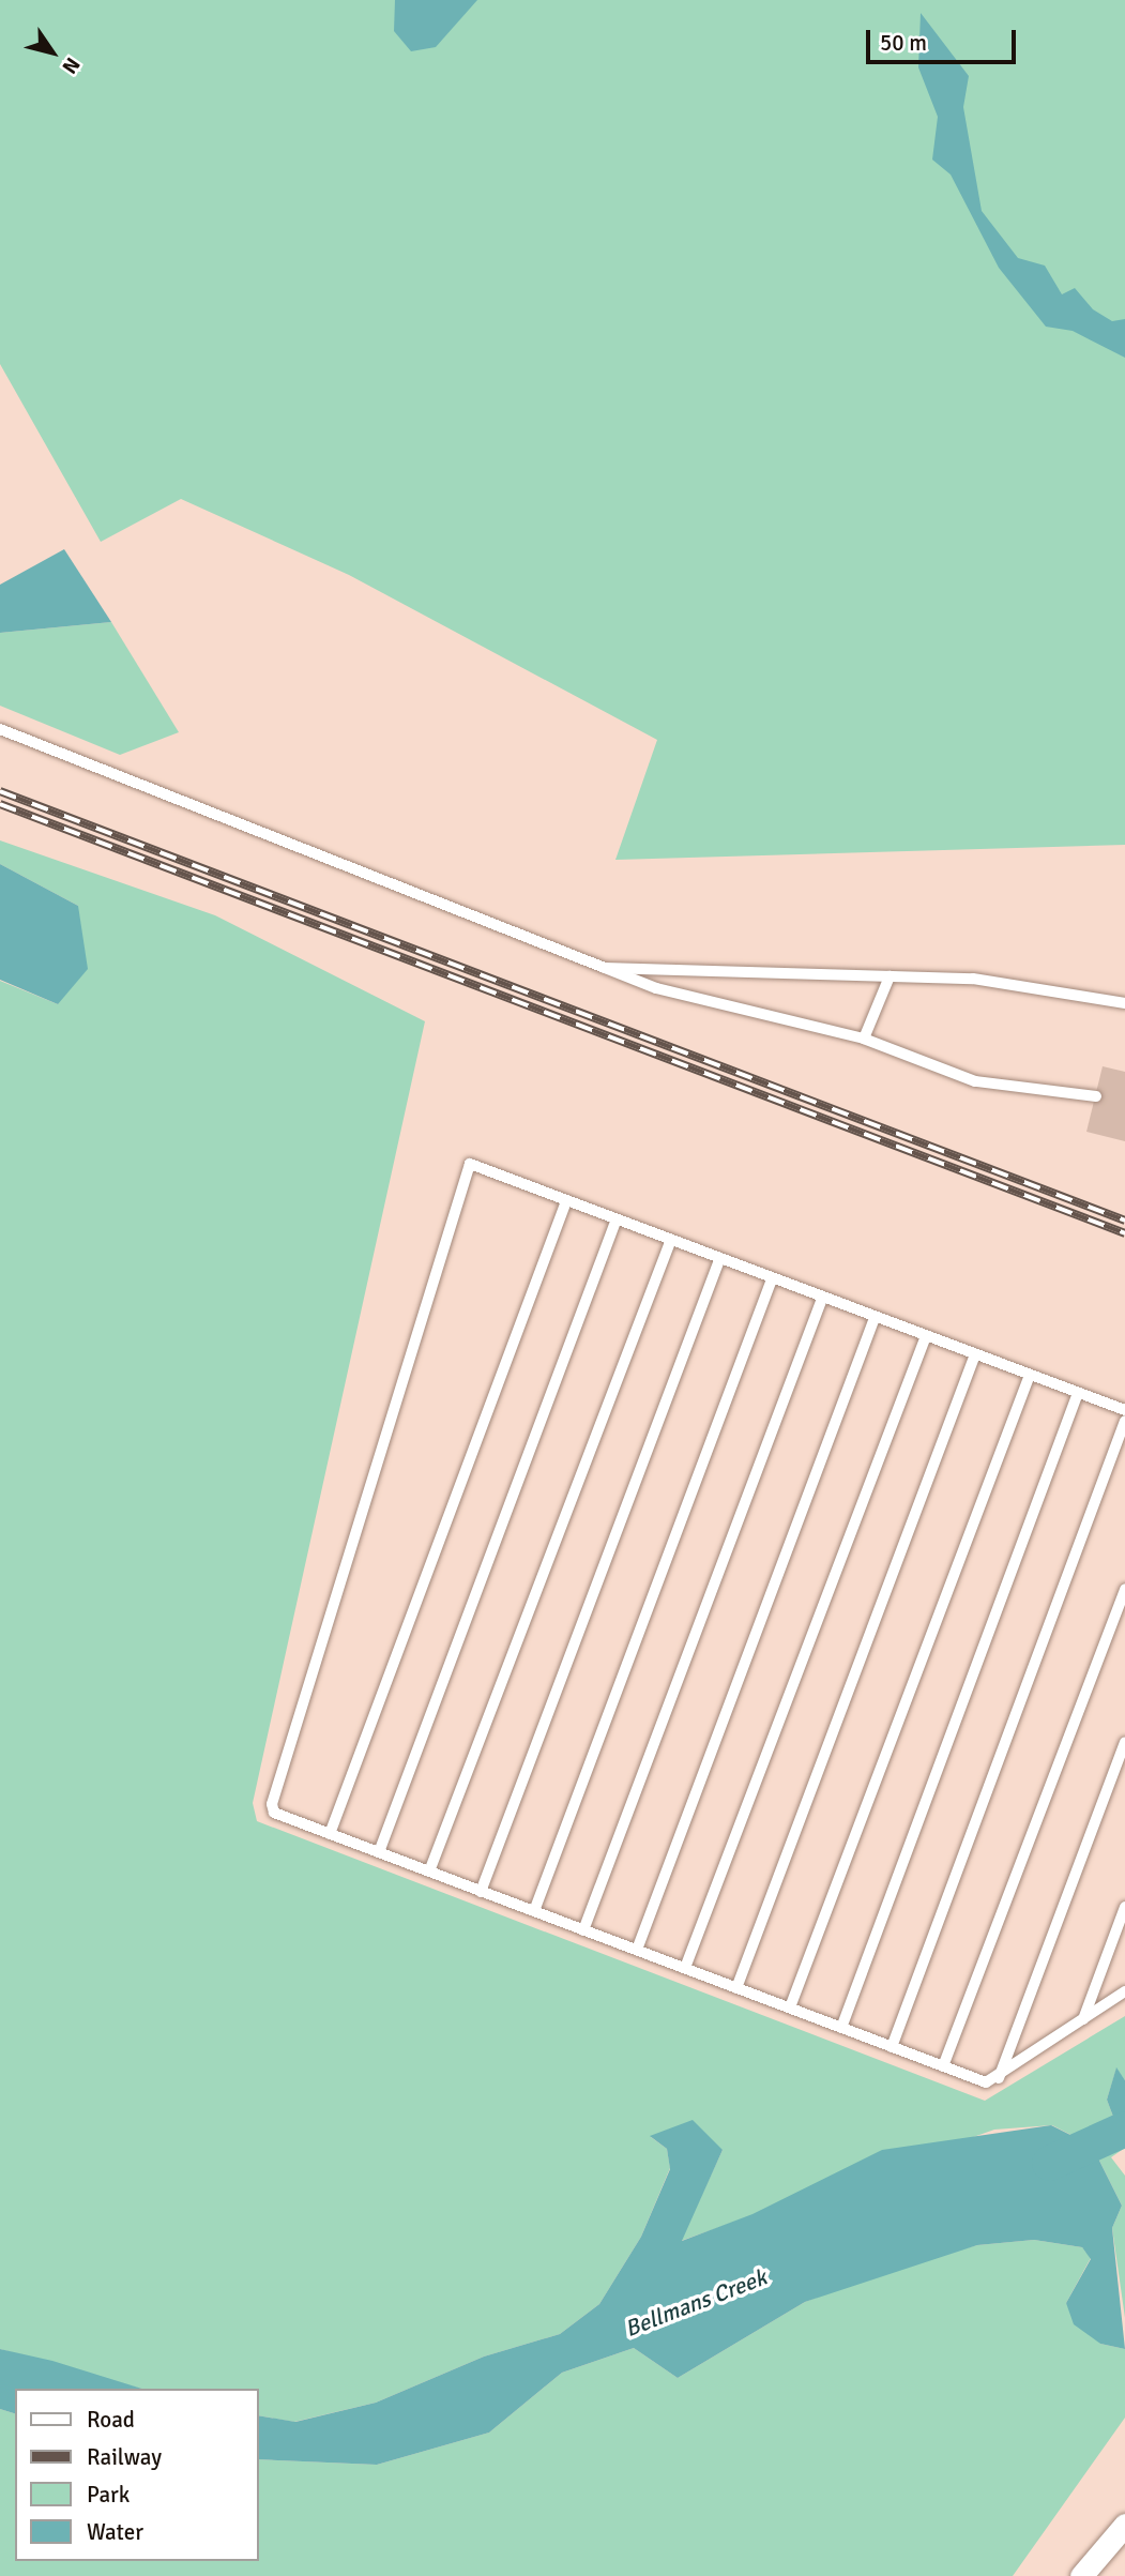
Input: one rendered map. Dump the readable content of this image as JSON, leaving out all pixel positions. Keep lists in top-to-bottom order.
{
  "water": ["Bellmans Creek"],
  "legend": [
    "Road",
    "Railway",
    "Park",
    "Water"
  ],
  "scale_bar": "50 m",
  "north": "bottom right"
}
